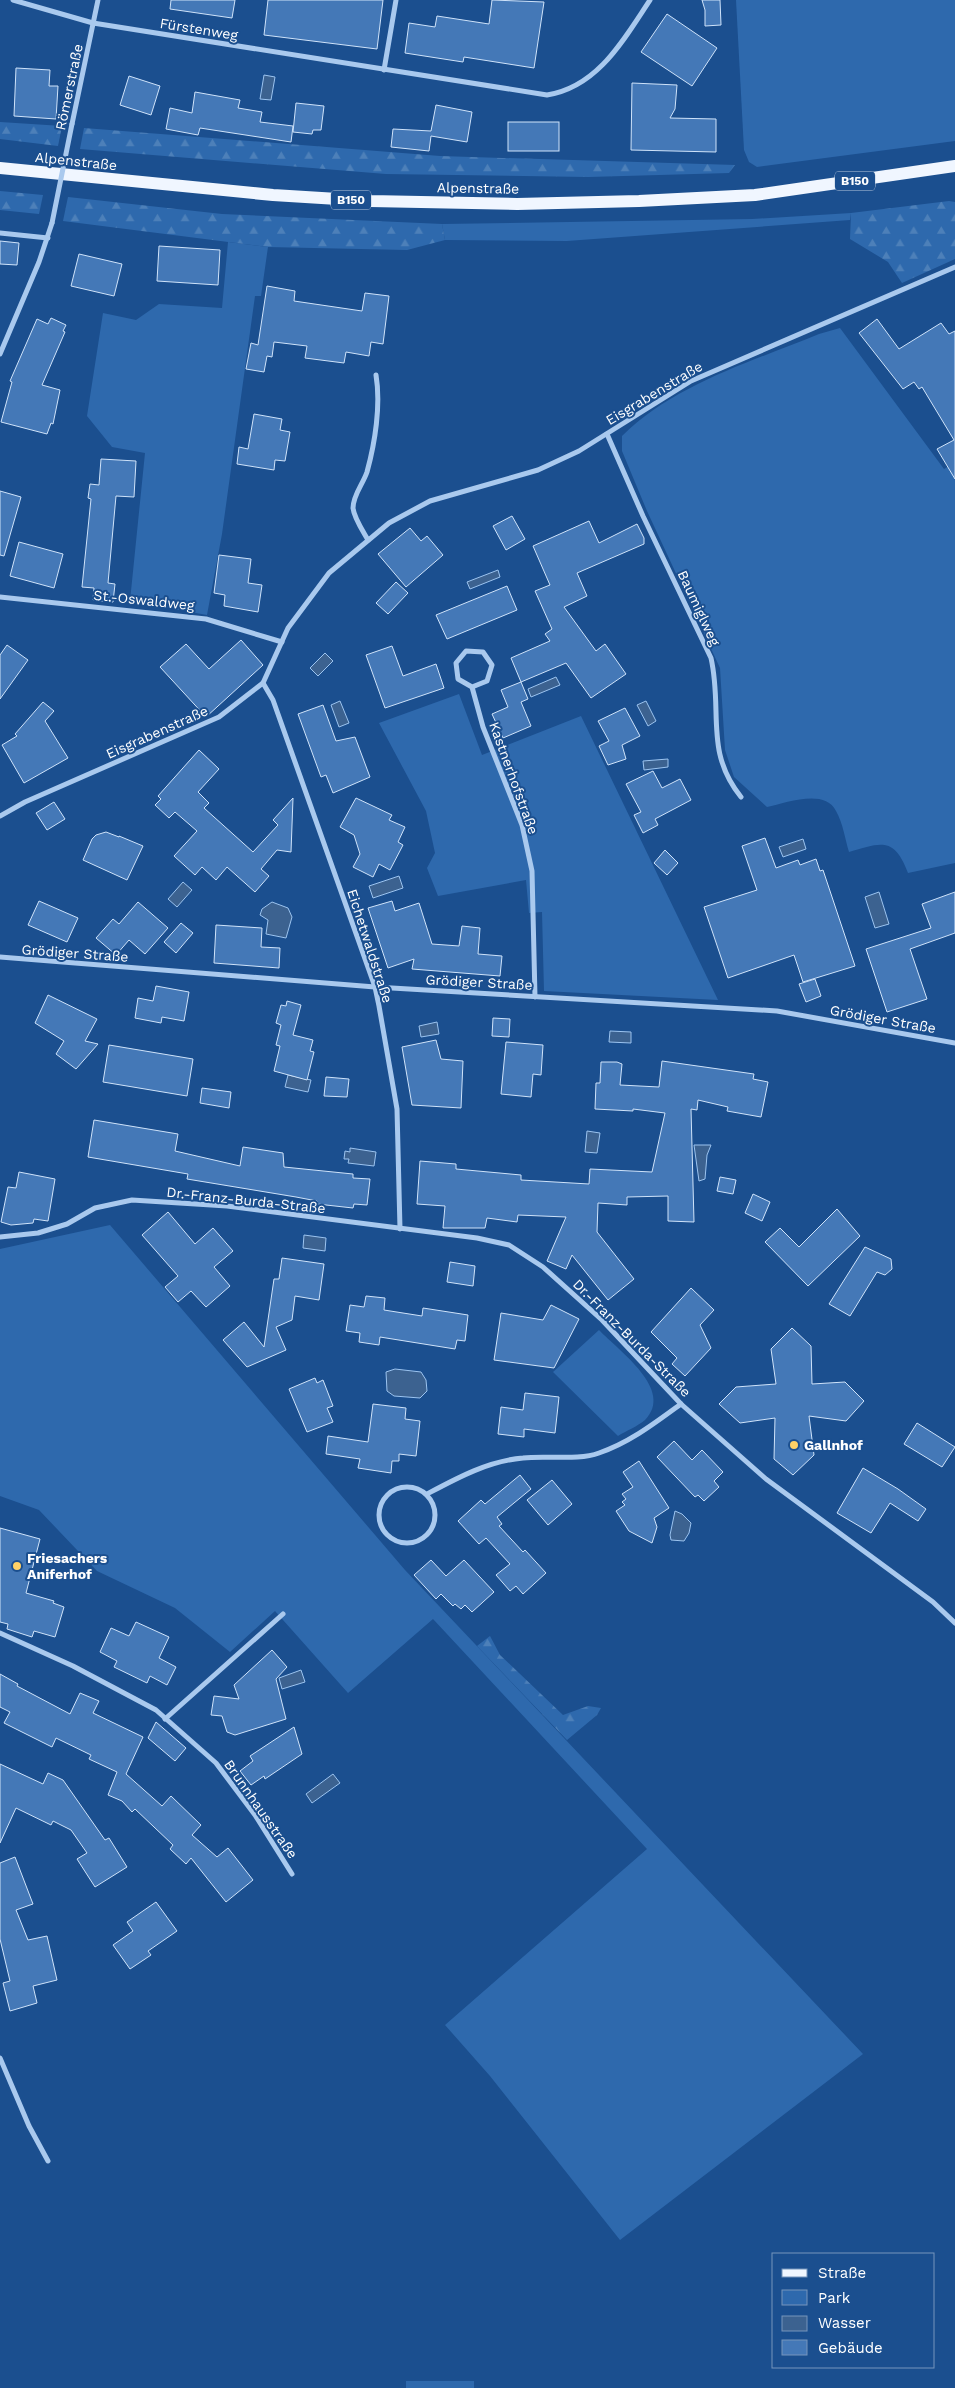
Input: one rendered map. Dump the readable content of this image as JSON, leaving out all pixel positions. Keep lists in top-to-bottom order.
{
  "streets": {
    "main road": ["Alpenstraße", "B150"],
    "street": [
      "Fürstenweg",
      "Römerstraße",
      "Eisgrabenstraße",
      "St.-Oswaldweg",
      "Baumiglweg",
      "Kastnerhofstraße",
      "Eichetwaldstraße",
      "Grödiger Straße",
      "Dr.-Franz-Burda-Straße",
      "Brunnhausstraße"
    ]
  },
  "crossings": [
    ["Fürstenweg", "Römerstraße"],
    ["Eisgrabenstraße", "St.-Oswaldweg"],
    ["Eisgrabenstraße", "Baumiglweg"],
    ["Eisgrabenstraße", "Eichetwaldstraße"],
    ["Kastnerhofstraße", "Grödiger Straße"],
    ["Eichetwaldstraße", "Grödiger Straße"],
    ["Eichetwaldstraße", "Dr.-Franz-Burda-Straße"]
  ],
  "places": ["Gallnhof", "Friesachers Aniferhof"],
  "legend": [
    "Straße",
    "Park",
    "Wasser",
    "Gebäude"
  ]
}
